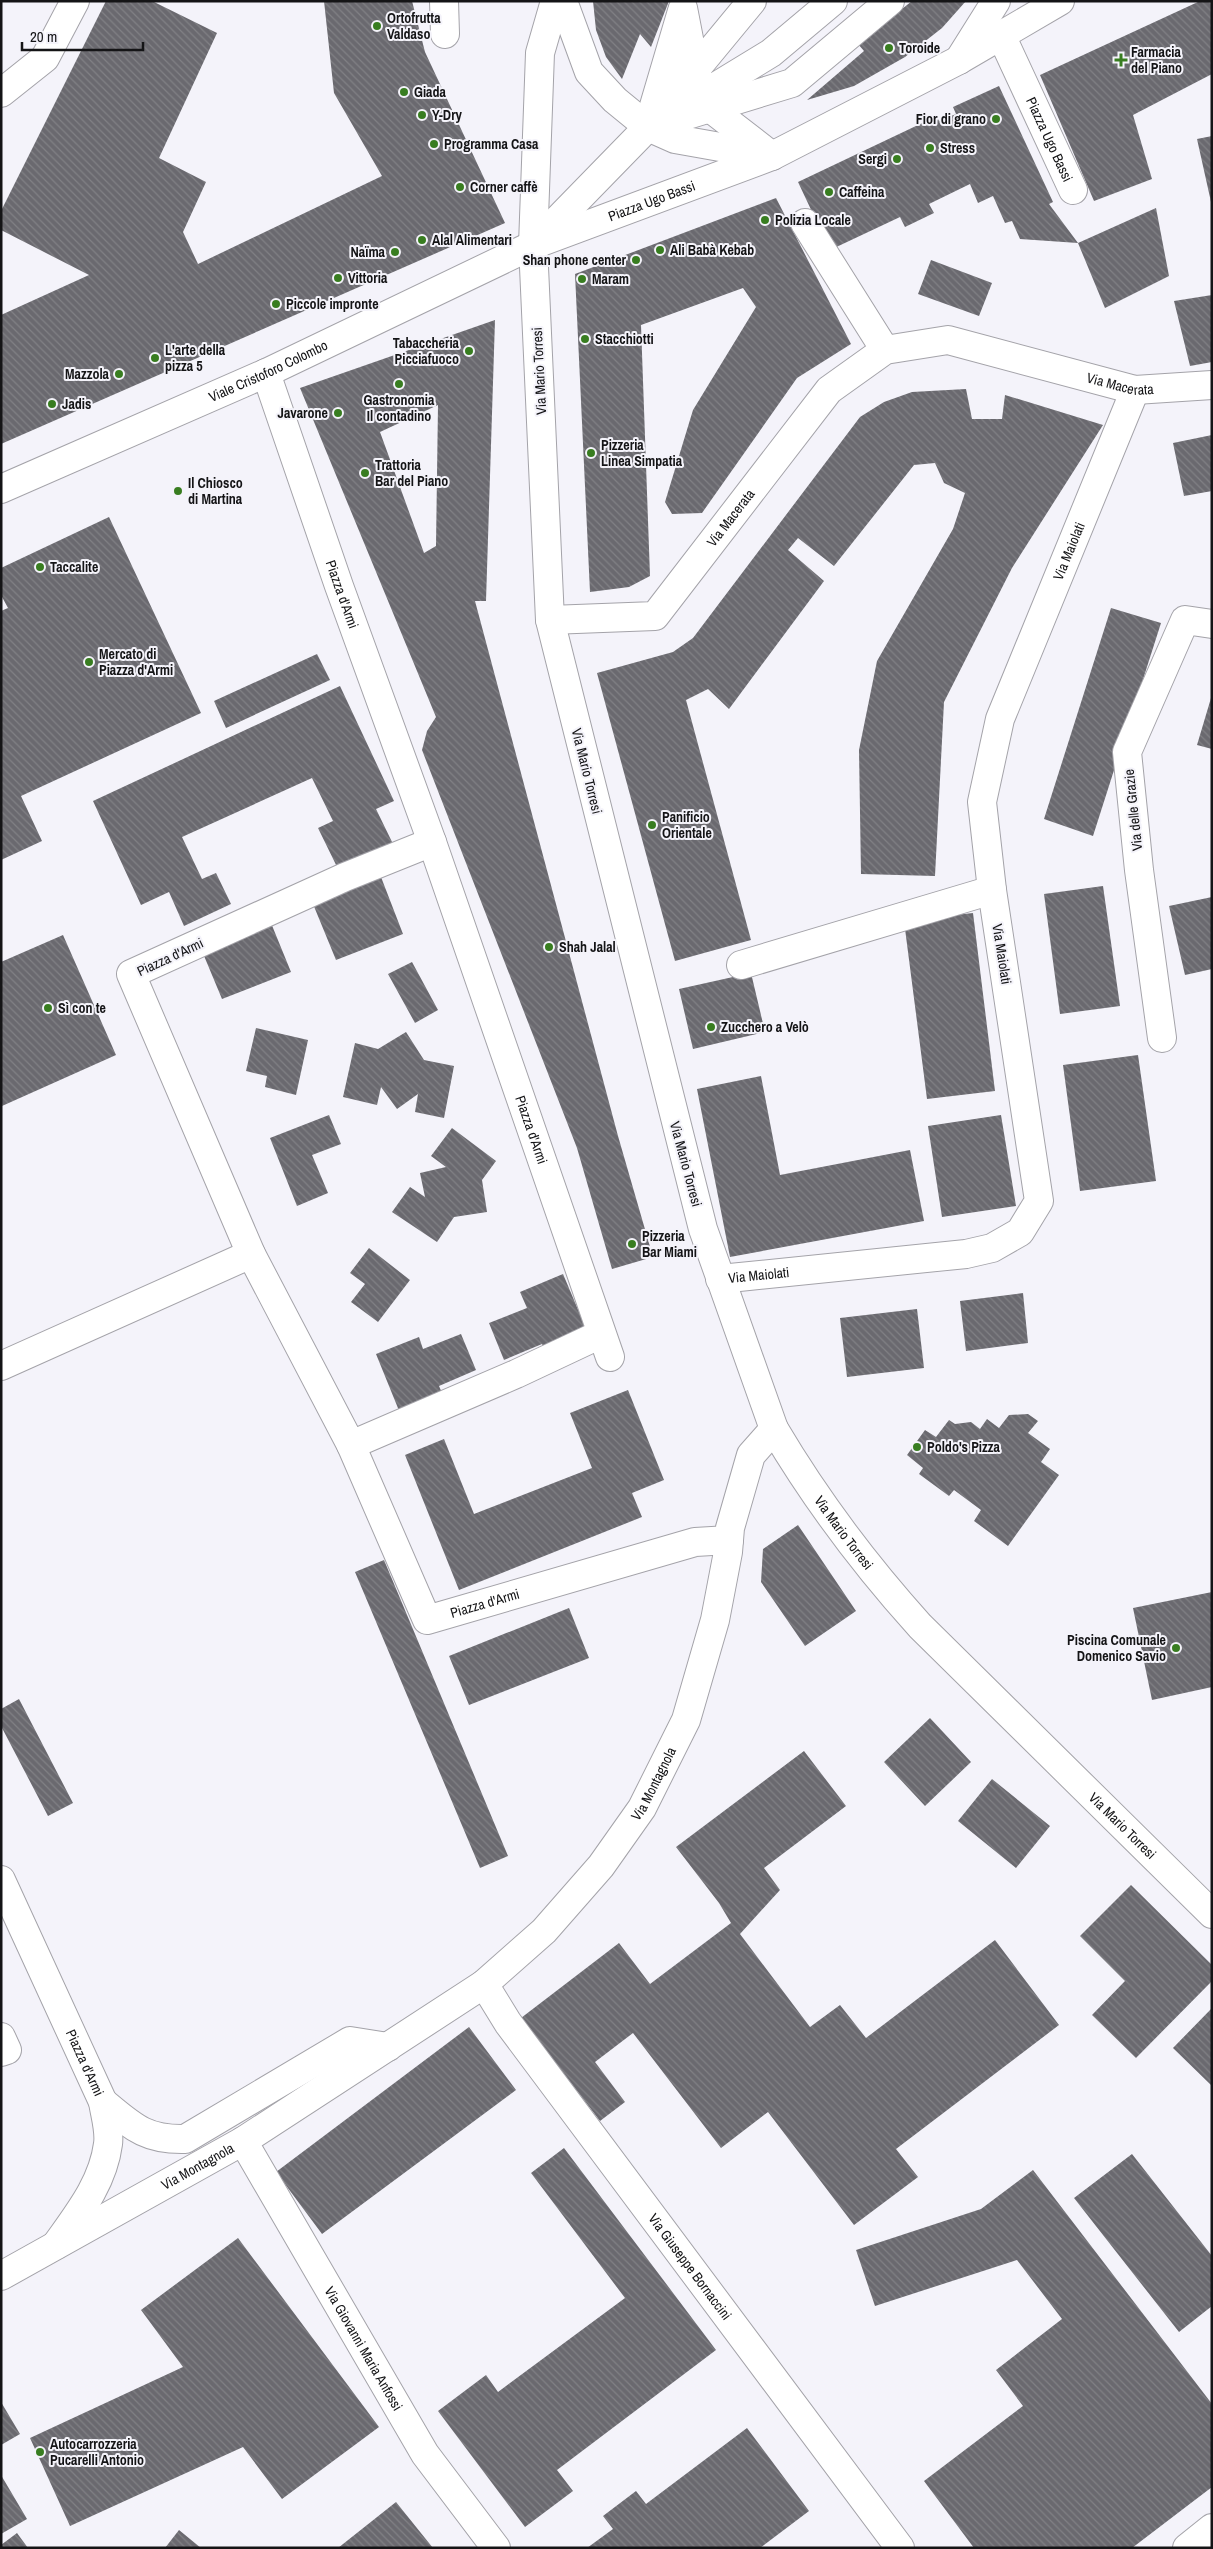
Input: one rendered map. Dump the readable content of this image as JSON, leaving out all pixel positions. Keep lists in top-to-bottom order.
{
  "streets": {
    "street": [
      "Piazza Ugo Bassi",
      "Viale Cristoforo Colombo",
      "Via Mario Torresi",
      "Via Macerata",
      "Via Maiolati",
      "Piazza d'Armi",
      "Via delle Grazie",
      "Via Montagnola",
      "Via Giuseppe Bornaccini",
      "Via Giovanni Maria Anfossi"
    ]
  },
  "crossings": [
    ["Piazza Ugo Bassi", "Viale Cristoforo Colombo"],
    ["Piazza Ugo Bassi", "Via Mario Torresi"],
    ["Viale Cristoforo Colombo", "Via Mario Torresi"],
    ["Viale Cristoforo Colombo", "Piazza d'Armi"],
    ["Via Mario Torresi", "Via Macerata"],
    ["Via Mario Torresi", "Via Maiolati"],
    ["Via Mario Torresi", "Via Montagnola"],
    ["Via Macerata", "Via Maiolati"],
    ["Piazza d'Armi", "Via Montagnola"],
    ["Via Montagnola", "Via Giuseppe Bornaccini"],
    ["Via Montagnola", "Via Giovanni Maria Anfossi"]
  ],
  "places": {
    "other": [
      "Ortofrutta Valdaso",
      "Toroide",
      "Giada",
      "Y-Dry",
      "Fior di grano",
      "Programma Casa",
      "Stress",
      "Sergi",
      "Corner caffè",
      "Caffeina",
      "Polizia Locale",
      "Alal Alimentari",
      "Ali Babà Kebab",
      "Naïma",
      "Shan phone center",
      "Vittoria",
      "Maram",
      "Piccole impronte",
      "Stacchiotti",
      "Tabaccheria Picciafuoco",
      "L'arte della pizza 5",
      "Mazzola",
      "Gastronomia Il contadino",
      "Jadis",
      "Javarone",
      "Pizzeria Linea Simpatia",
      "Trattoria Bar del Piano",
      "Il Chiosco di Martina",
      "Taccalite",
      "Mercato di Piazza d'Armi",
      "Panificio Orientale",
      "Shah Jalal",
      "Sì con te",
      "Zucchero a Velò",
      "Pizzeria Bar Miami",
      "Poldo's Pizza",
      "Piscina Comunale Domenico Savio",
      "Autocarrozzeria Pucarelli Antonio"
    ],
    "health": ["Farmacia del Piano"]
  },
  "scale_bar": "20 m"
}
